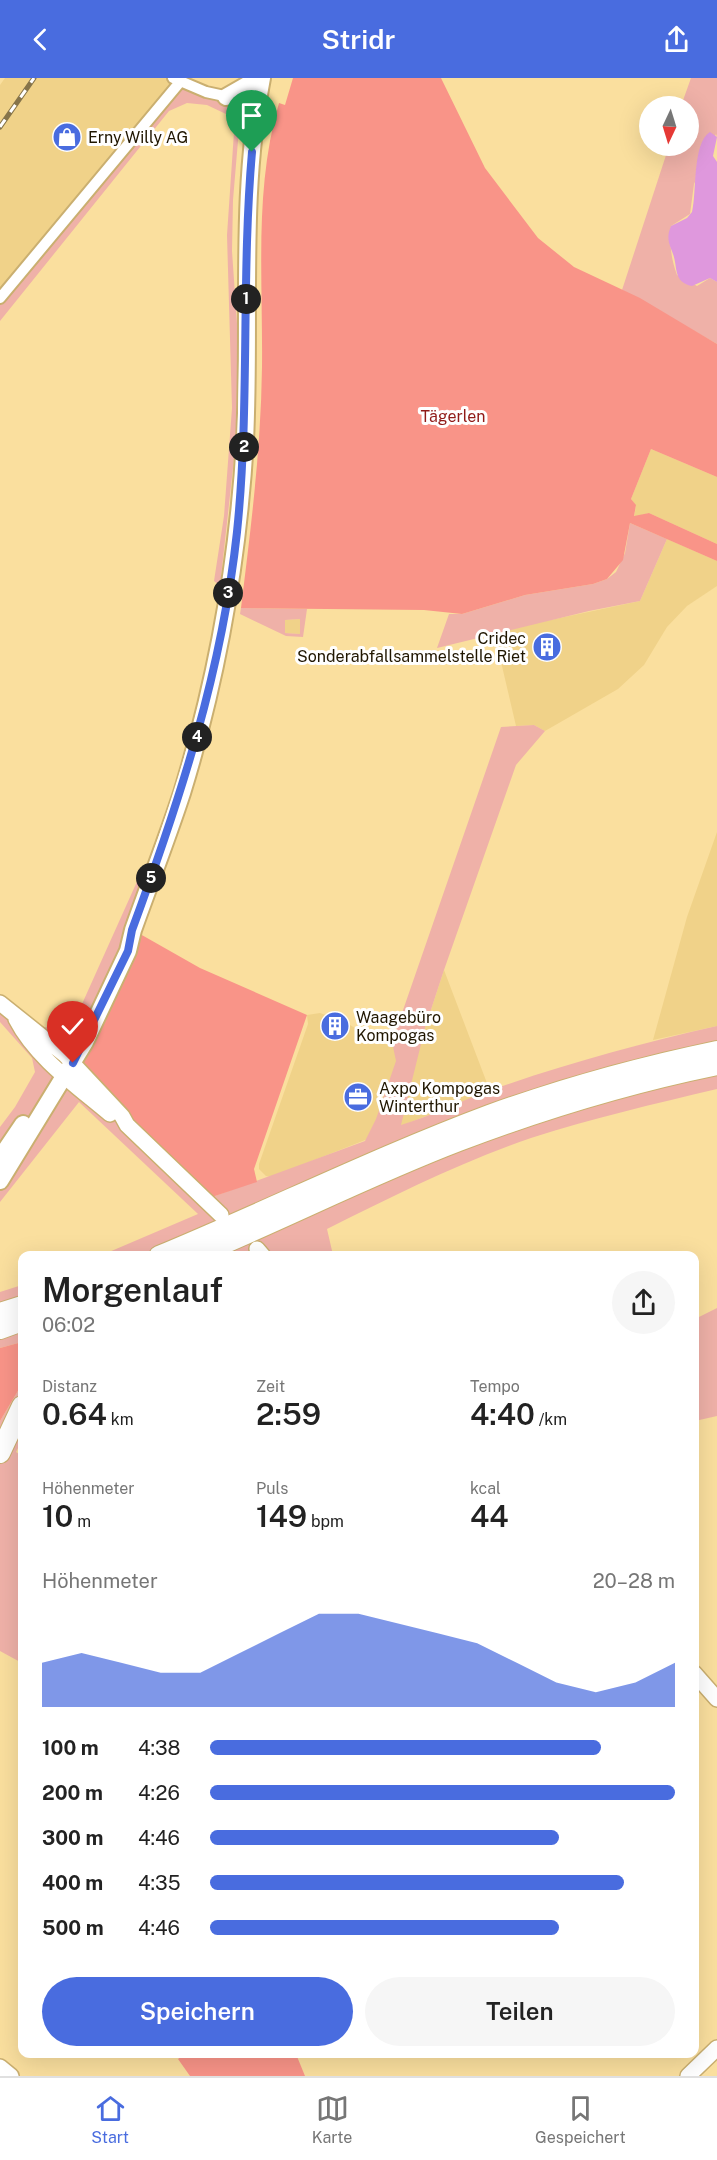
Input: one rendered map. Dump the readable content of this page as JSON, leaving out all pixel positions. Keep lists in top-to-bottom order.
{
  "parks": ["Tägerlen"],
  "places": {
    "shop": ["Erny Willy AG"],
    "building": ["Cridec Sonderabfallsammelstelle Riet", "Waagebüro Kompogas"],
    "office": ["Axpo Kompogas Winterthur"]
  },
  "north": "bottom",
  "page": {
    "header": "Stridr",
    "pins": [
      "1",
      "2",
      "3",
      "4",
      "5"
    ],
    "heading": ["Morgenlauf", "06:02"],
    "stats": [
      ["Distanz", "0.64 km"],
      ["Zeit", "2:59"],
      ["Tempo", "4:40 /km"],
      ["Höhenmeter", "10 m"],
      ["Puls", "149 bpm"],
      ["kcal", "44"]
    ],
    "chart": ["Höhenmeter", "20–28 m"],
    "list": [
      {
        "name": "100 m",
        "note": "4:38"
      },
      {
        "name": "200 m",
        "note": "4:26"
      },
      {
        "name": "300 m",
        "note": "4:46"
      },
      {
        "name": "400 m",
        "note": "4:35"
      },
      {
        "name": "500 m",
        "note": "4:46"
      }
    ],
    "buttons": ["Speichern", "Teilen"],
    "tabs": ["Start", "Karte", "Gespeichert"]
  }
}
